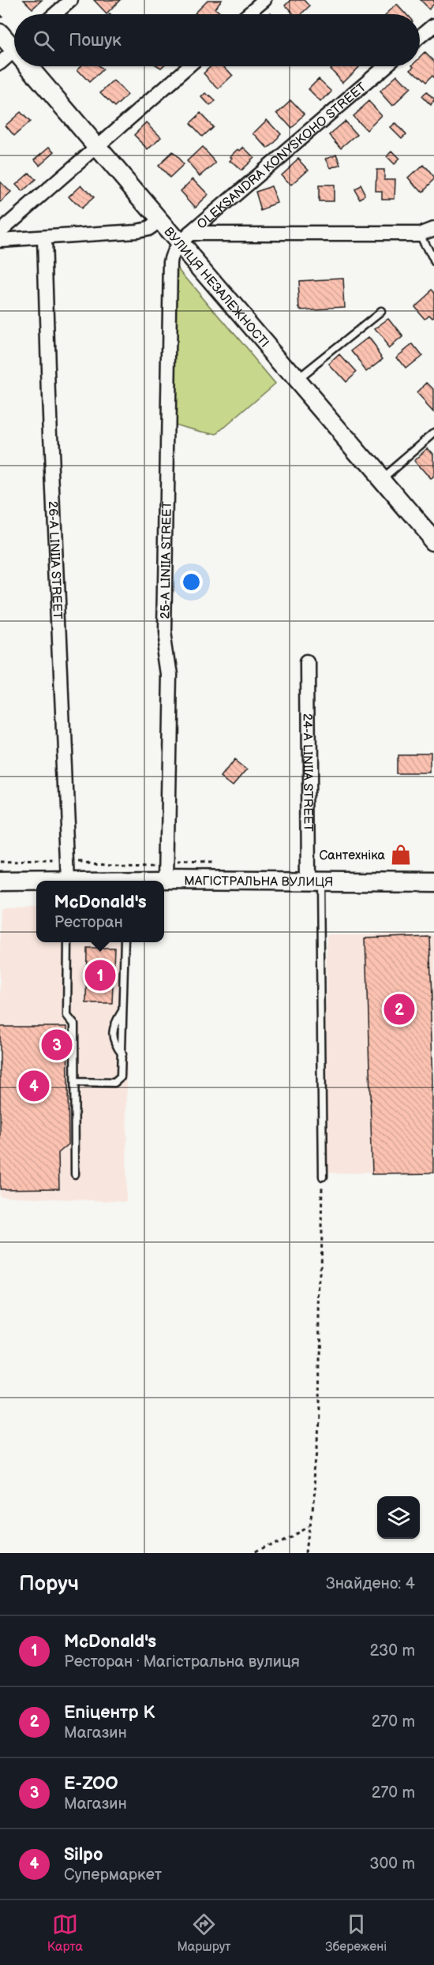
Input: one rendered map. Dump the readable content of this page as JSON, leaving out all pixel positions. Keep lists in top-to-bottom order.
{
  "streets": {
    "main road": ["ВУЛИЦЯ НЕЗАЛЕЖНОСТІ", "МАГІСТРАЛЬНА ВУЛИЦЯ"],
    "street": [
      "OLEKSANDRA KONYSKOHO STREET",
      "26-A LINIIA STREET",
      "25-A LINIIA STREET",
      "24-A LINIIA STREET"
    ]
  },
  "crossings": [
    ["OLEKSANDRA KONYSKOHO STREET", "ВУЛИЦЯ НЕЗАЛЕЖНОСТІ"],
    ["OLEKSANDRA KONYSKOHO STREET", "25-A LINIIA STREET"],
    ["ВУЛИЦЯ НЕЗАЛЕЖНОСТІ", "25-A LINIIA STREET"],
    ["25-A LINIIA STREET", "МАГІСТРАЛЬНА ВУЛИЦЯ"],
    ["24-A LINIIA STREET", "МАГІСТРАЛЬНА ВУЛИЦЯ"]
  ],
  "places": {
    "shop": ["Сантехніка"]
  },
  "page": {
    "search": "Пошук",
    "popup": ["McDonald's", "Ресторан"],
    "pins": [
      "1",
      "2",
      "3",
      "4"
    ],
    "heading": ["Поруч", "Знайдено: 4"],
    "list": [
      {
        "mark": "1",
        "name": "McDonald's",
        "note": "Ресторан · Магістральна вулиця",
        "value": "230 m"
      },
      {
        "mark": "2",
        "name": "Епіцентр К",
        "note": "Магазин",
        "value": "270 m"
      },
      {
        "mark": "3",
        "name": "E-ZOO",
        "note": "Магазин",
        "value": "270 m"
      },
      {
        "mark": "4",
        "name": "Silpo",
        "note": "Супермаркет",
        "value": "300 m"
      }
    ],
    "nav": ["Карта", "Маршрут", "Збережені"]
  }
}
